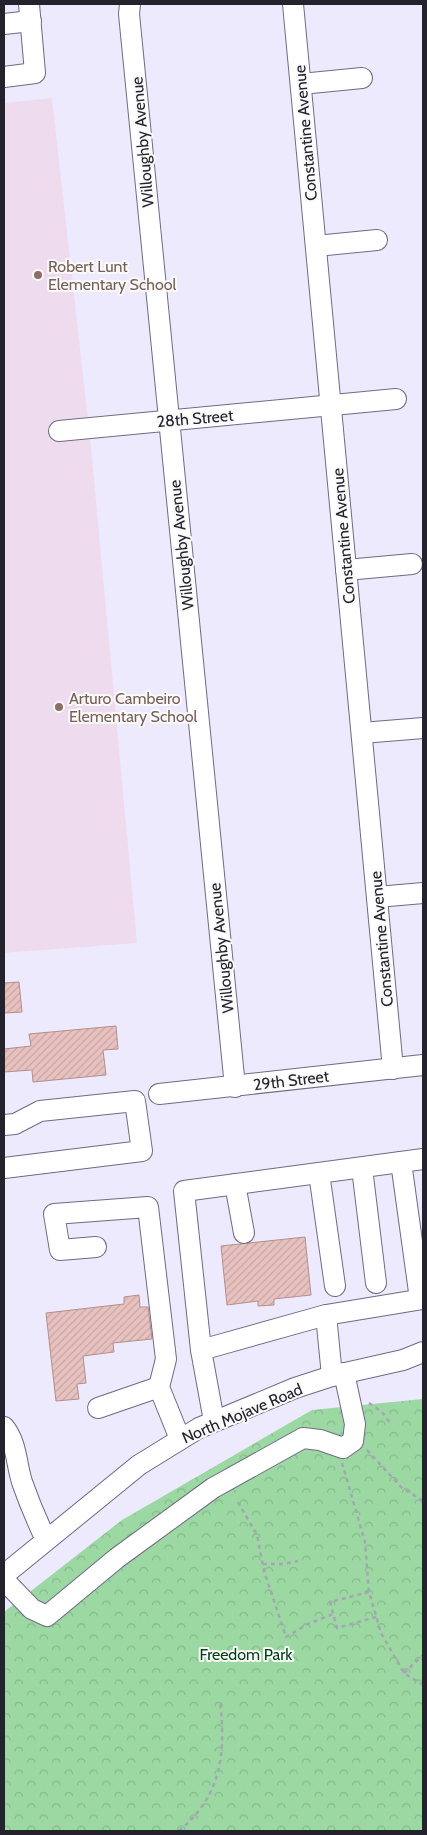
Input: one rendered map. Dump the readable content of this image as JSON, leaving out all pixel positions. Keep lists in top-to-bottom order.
{
  "streets": {
    "street": [
      "Constantine Avenue",
      "Willoughby Avenue",
      "28th Street",
      "29th Street",
      "North Mojave Road"
    ]
  },
  "crossings": [
    ["Constantine Avenue", "28th Street"],
    ["Constantine Avenue", "29th Street"],
    ["Willoughby Avenue", "28th Street"],
    ["Willoughby Avenue", "29th Street"]
  ],
  "parks": ["Freedom Park"],
  "places": ["Robert Lunt Elementary School", "Arturo Cambeiro Elementary School"]
}
